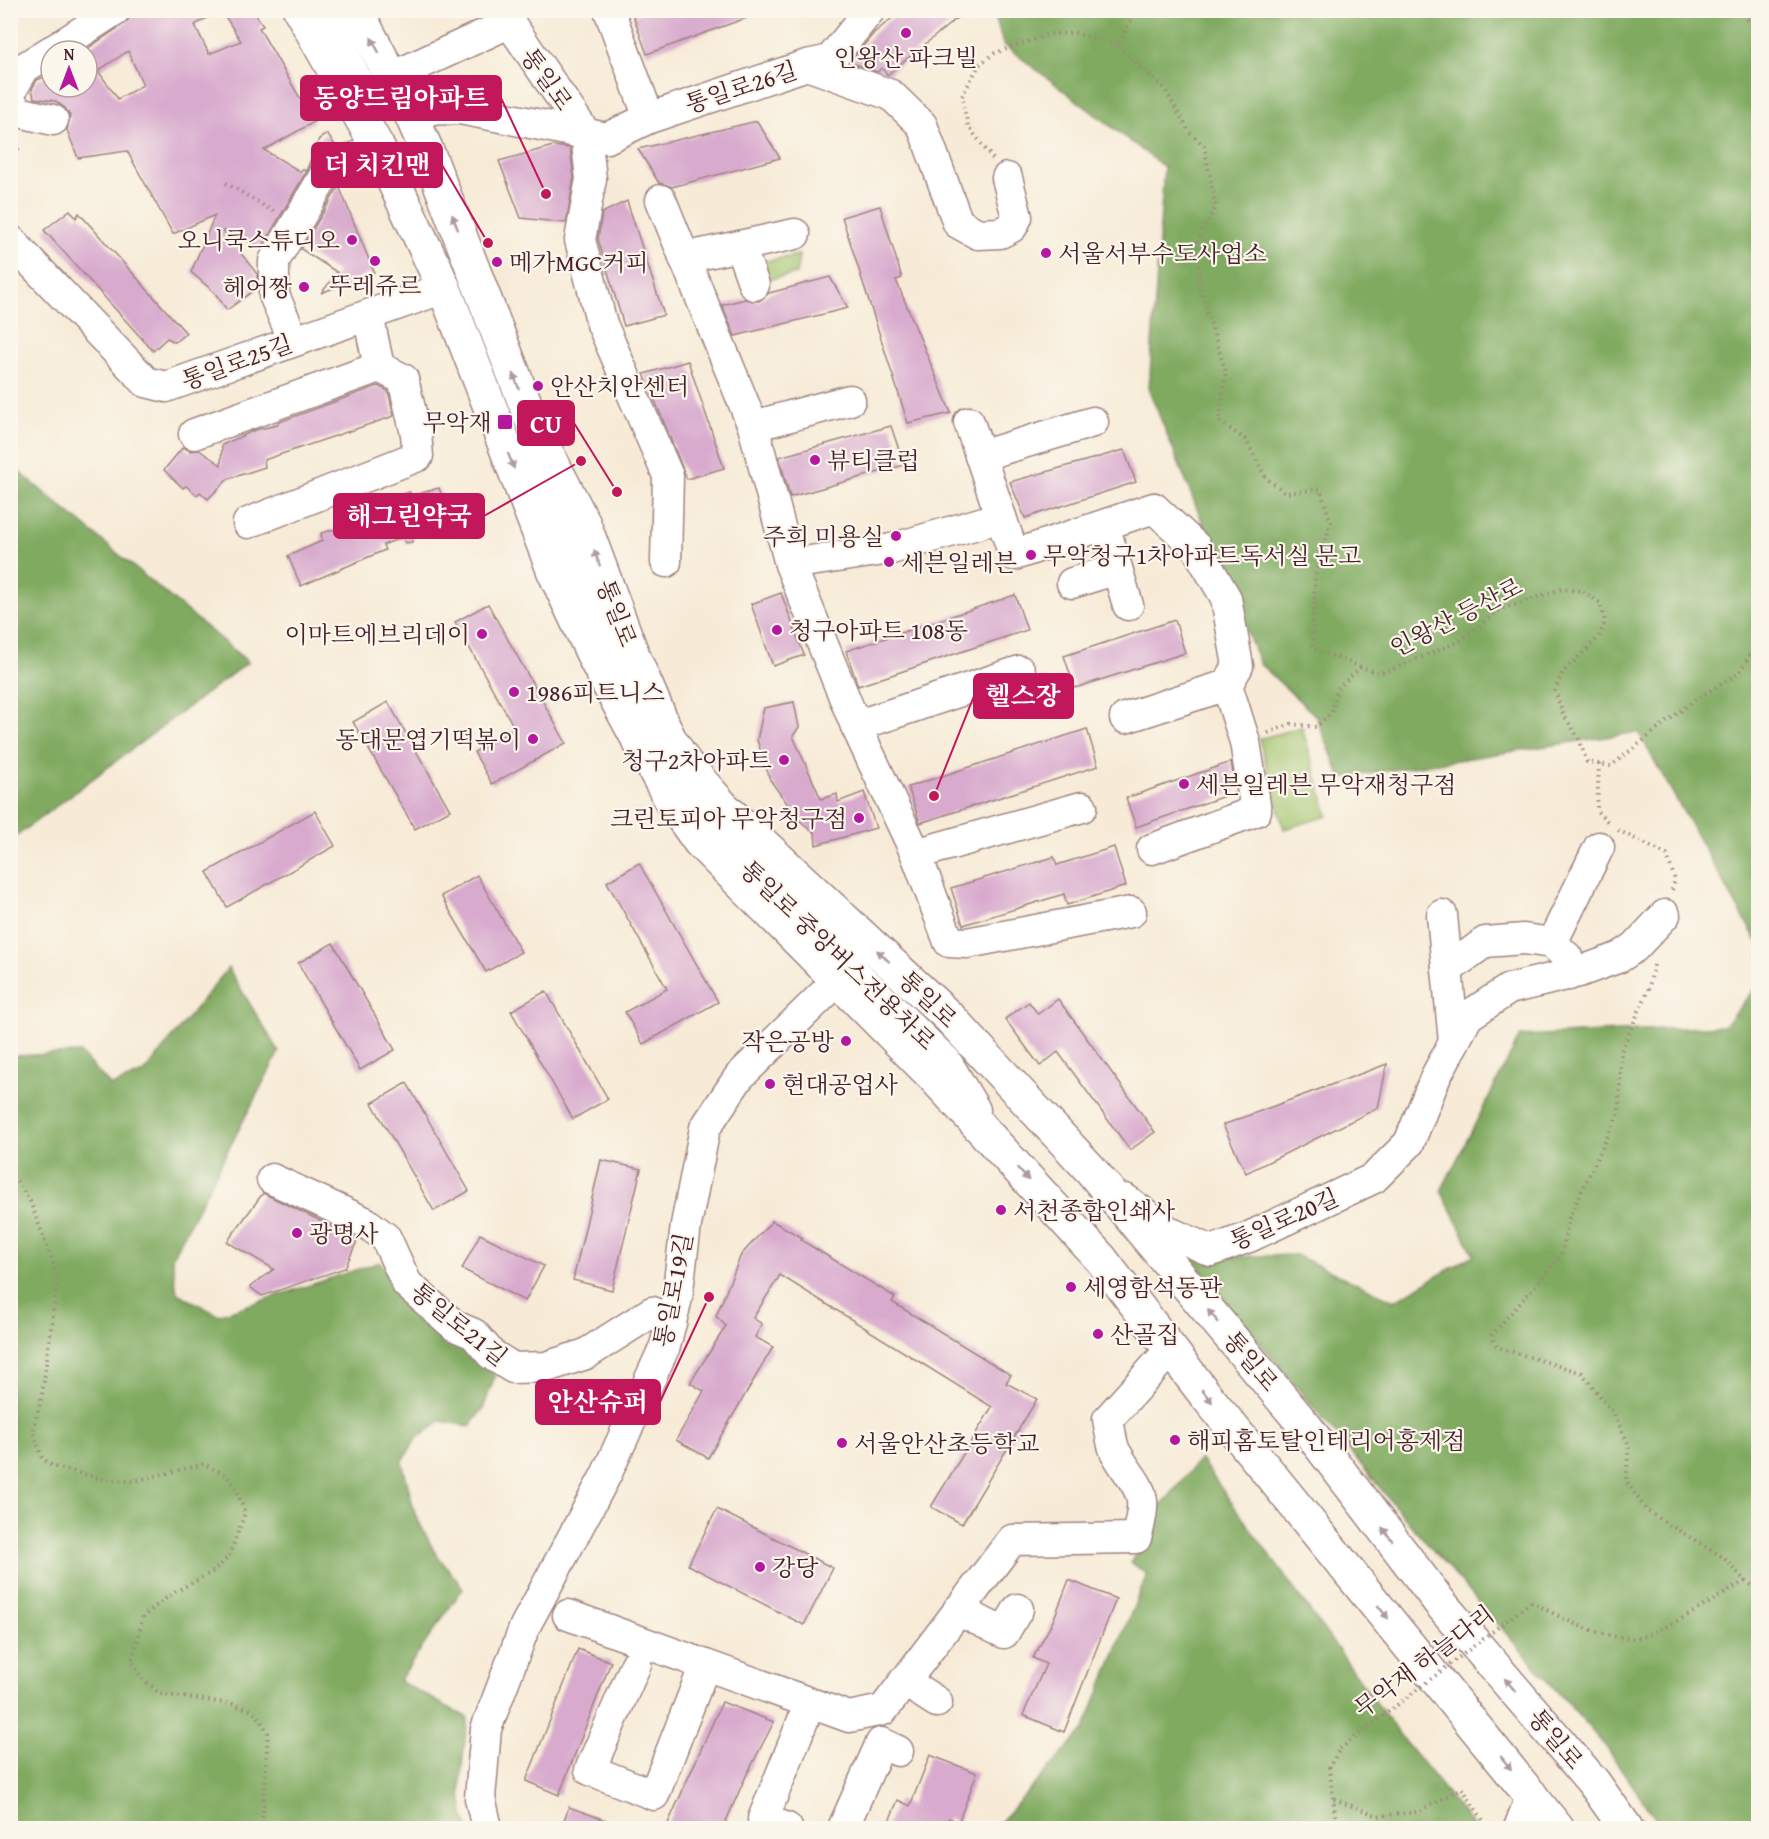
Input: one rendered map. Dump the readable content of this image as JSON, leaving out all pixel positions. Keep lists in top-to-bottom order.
{
  "streets": {
    "main road": ["통일로"],
    "street": [
      "통일로26길",
      "통일로25길",
      "통일로 중앙버스전용차로",
      "통일로20길",
      "통일로19길",
      "통일로21길"
    ],
    "path": ["인왕산 등산로", "무악재 하늘다리"]
  },
  "crossings": [
    ["통일로", "통일로26길"],
    ["통일로", "통일로25길"],
    ["통일로", "통일로 중앙버스전용차로"],
    ["통일로", "통일로20길"],
    ["통일로", "통일로19길"],
    ["통일로19길", "통일로21길"]
  ],
  "places": {
    "other": [
      "인왕산 파크빌",
      "동양드림아파트",
      "오니쿡스튜디오",
      "더 치킨맨",
      "서울서부수도사업소",
      "뚜레쥬르",
      "메가MGC커피",
      "헤어짱",
      "안산치안센터",
      "뷰티클럽",
      "해그린약국",
      "CU",
      "주희 미용실",
      "무악청구1차아파트독서실 문고",
      "세븐일레븐",
      "청구아파트 108동",
      "이마트에브리데이",
      "1986피트니스",
      "동대문엽기떡볶이",
      "청구2차아파트",
      "세븐일레븐 무악재청구점",
      "헬스장",
      "크린토피아 무악청구점",
      "작은공방",
      "현대공업사",
      "서천종합인쇄사",
      "광명사",
      "세영함석동판",
      "안산슈퍼",
      "산골집",
      "해피홈토탈인테리어홍제점",
      "서울안산초등학교",
      "강당"
    ],
    "transit": ["무악재"]
  },
  "north": "top"
}
